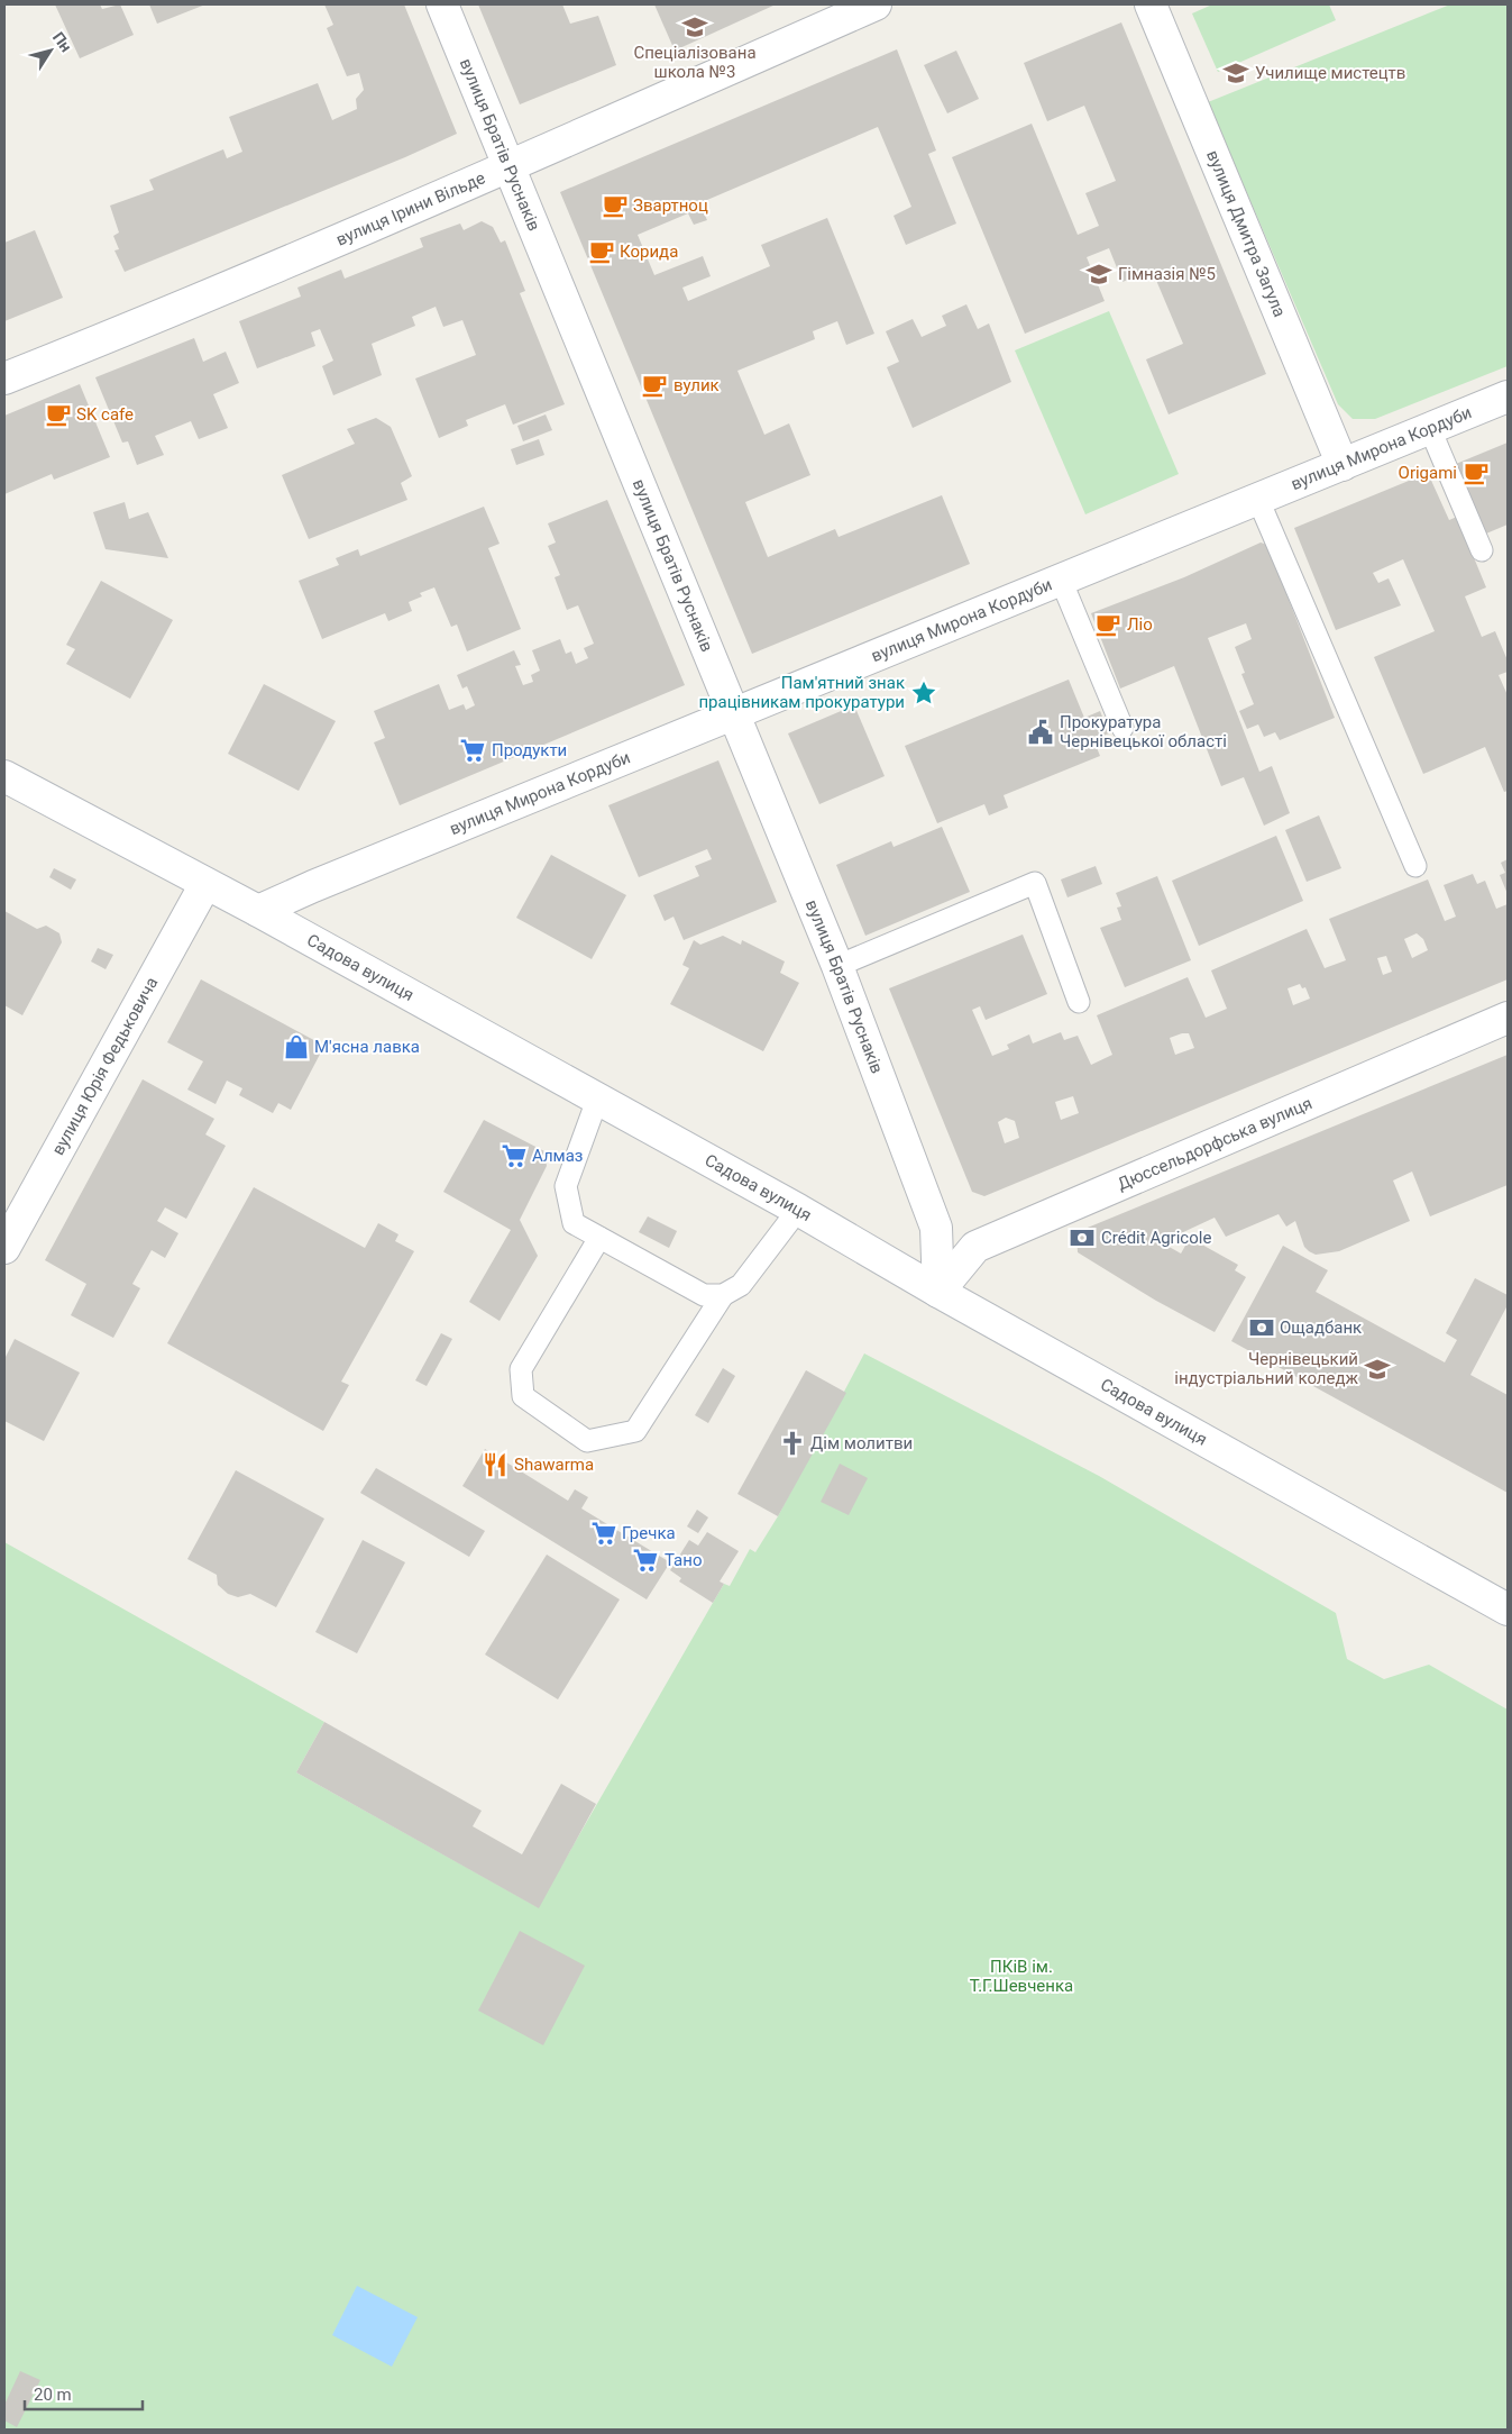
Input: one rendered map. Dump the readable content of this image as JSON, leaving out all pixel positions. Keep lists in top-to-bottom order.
{
  "streets": {
    "street": [
      "вулиця Братів Руснаків",
      "вулиця Ірини Вільде",
      "вулиця Дмитра Загула",
      "вулиця Мирона Кордуби",
      "Садова вулиця",
      "вулиця Юрія Федьковича",
      "Дюссельдорфська вулиця"
    ]
  },
  "crossings": [
    ["вулиця Братів Руснаків", "вулиця Ірини Вільде"],
    ["вулиця Братів Руснаків", "вулиця Мирона Кордуби"],
    ["вулиця Братів Руснаків", "Садова вулиця"],
    ["вулиця Братів Руснаків", "Дюссельдорфська вулиця"],
    ["вулиця Дмитра Загула", "вулиця Мирона Кордуби"],
    ["вулиця Мирона Кордуби", "Садова вулиця"],
    ["Садова вулиця", "вулиця Юрія Федьковича"],
    ["Садова вулиця", "Дюссельдорфська вулиця"]
  ],
  "parks": ["ПКіВ ім. Т.Г.Шевченка"],
  "places": {
    "school or university": [
      "Спеціалізована школа №3",
      "Училище мистецтв",
      "Гімназія №5",
      "Чернівецький індустріальний коледж"
    ],
    "cafe": [
      "Звартноц",
      "Корида",
      "вулик",
      "SK cafe",
      "Origami",
      "Ліо"
    ],
    "place": ["Пам'ятний знак працівникам прокуратури"],
    "public building": ["Прокуратура Чернівецької області"],
    "supermarket": [
      "Продукти",
      "Алмаз",
      "Гречка",
      "Тано"
    ],
    "shop": ["М'ясна лавка"],
    "bank": ["Crédit Agricole", "Ощадбанк"],
    "church": ["Дім молитви"],
    "restaurant": ["Shawarma"]
  },
  "scale_bar": "20 m",
  "north": "top right"
}
